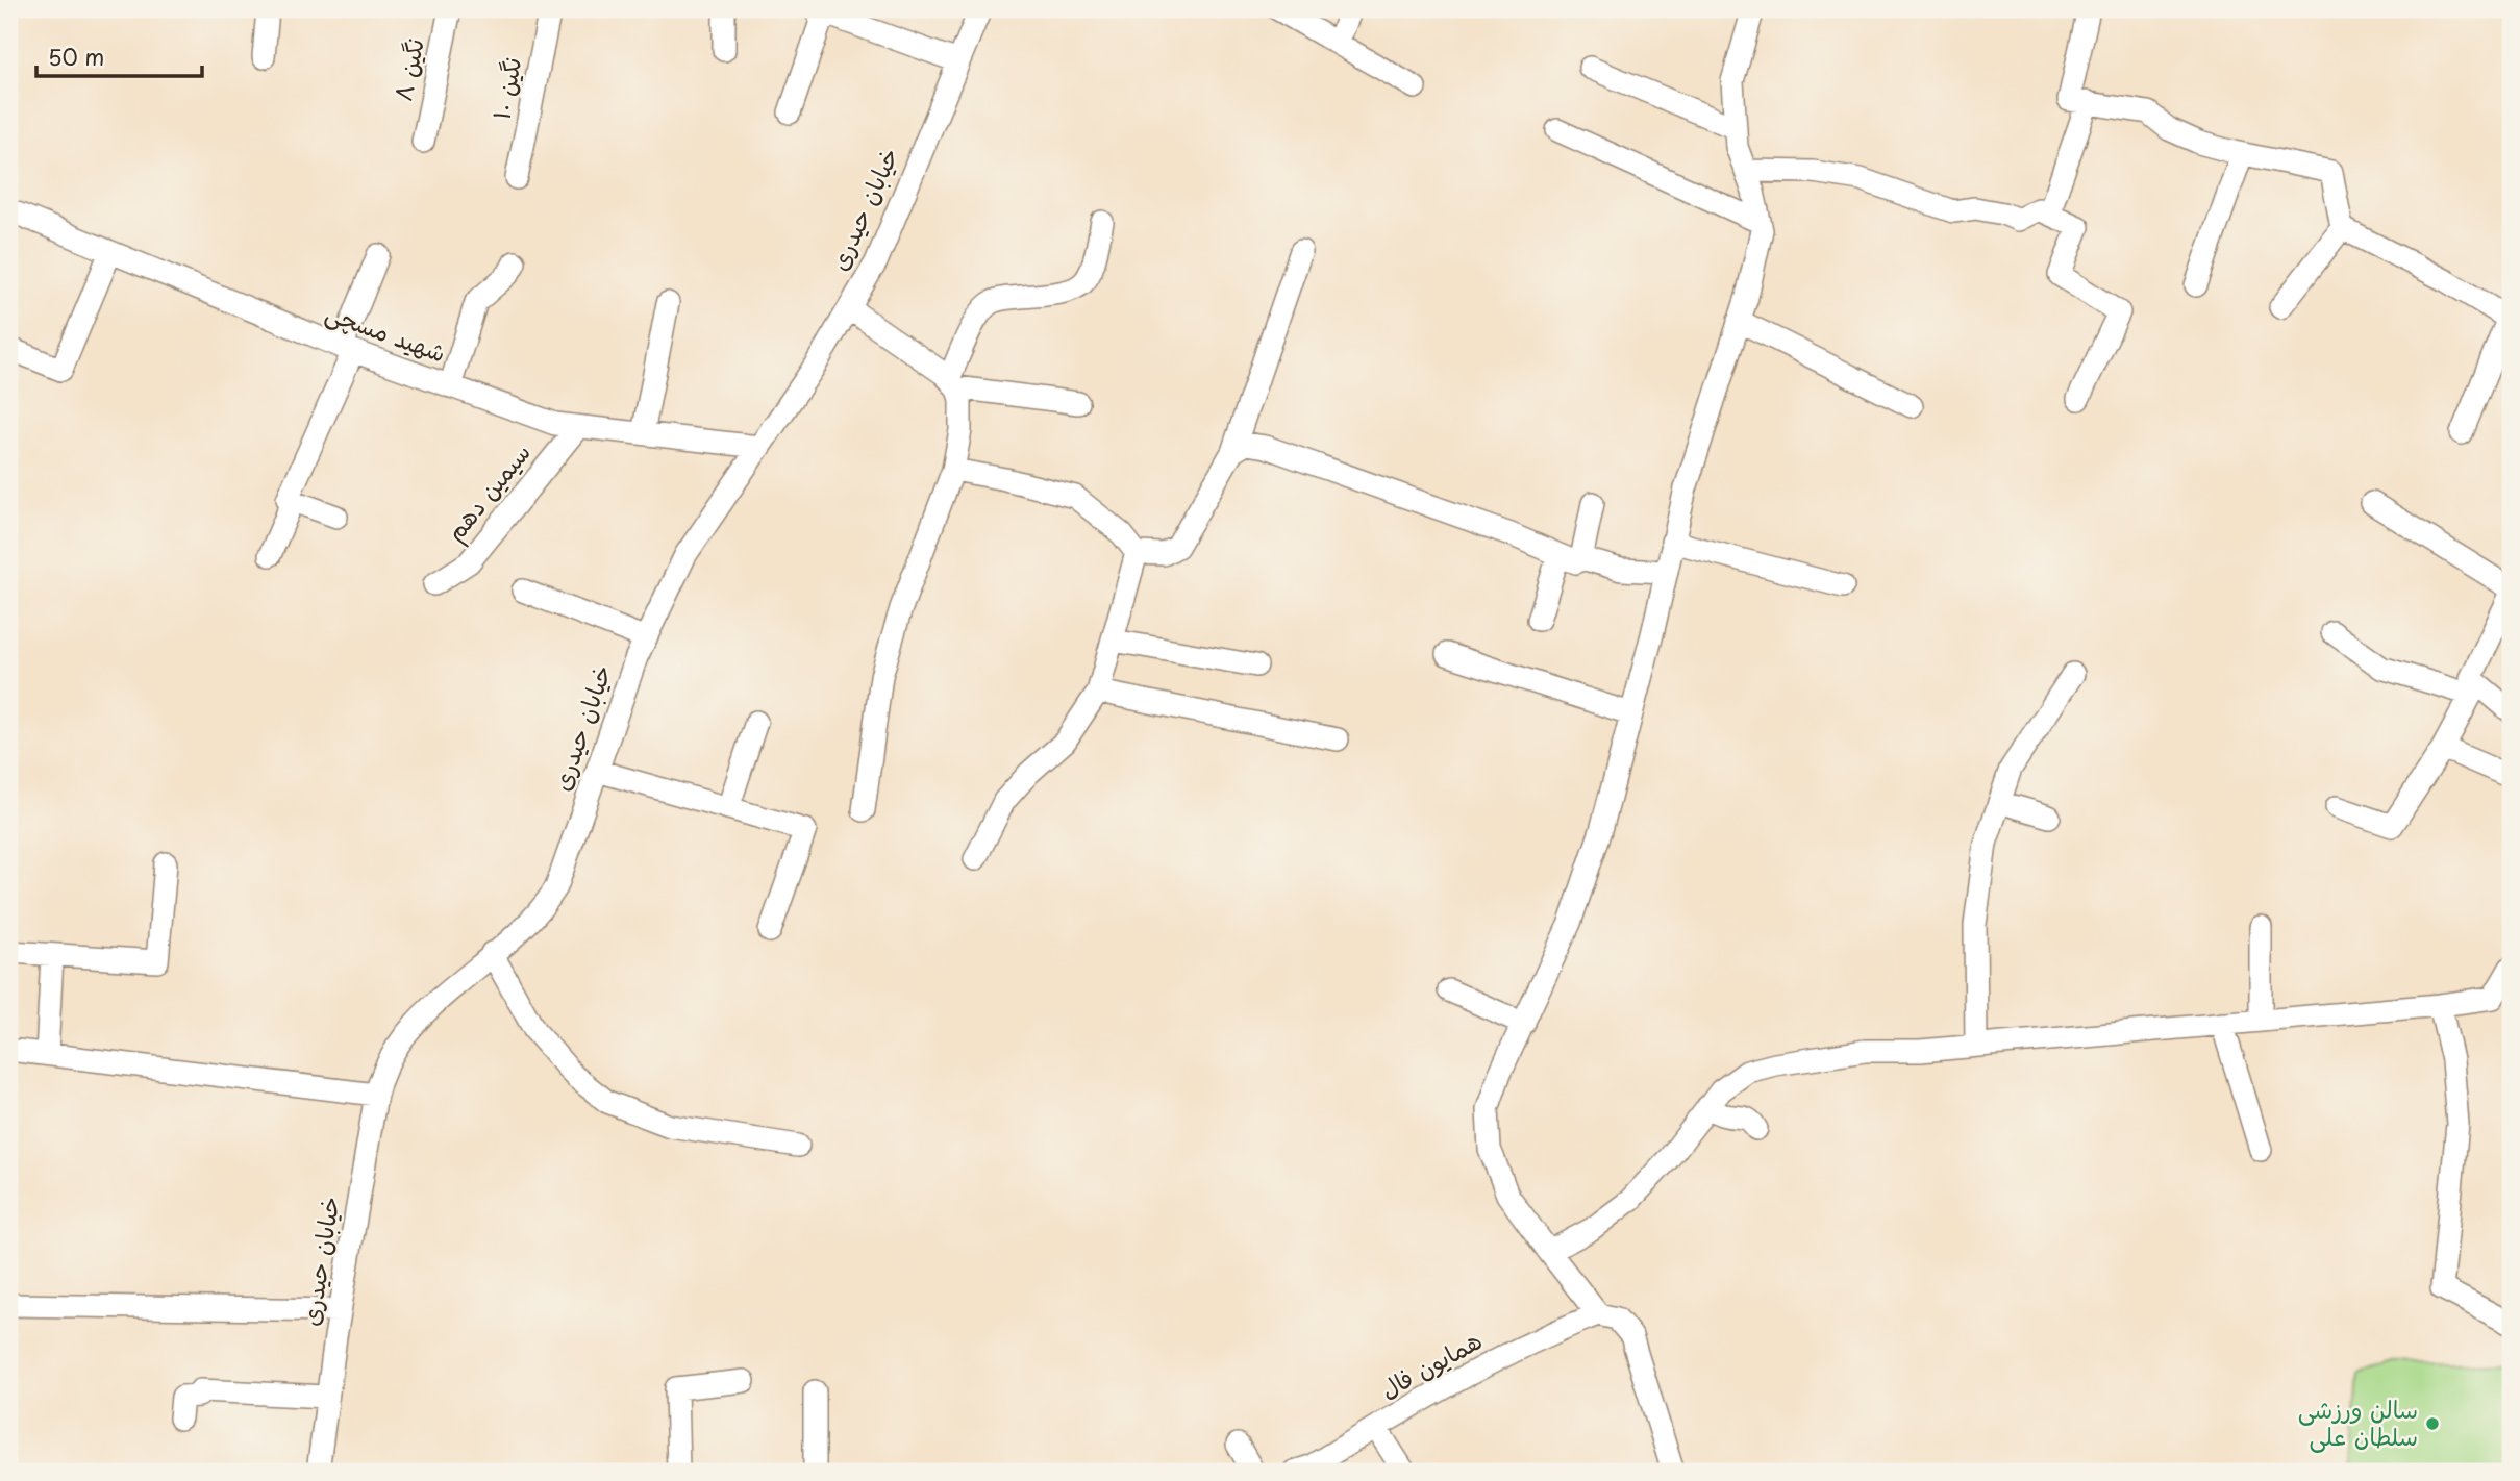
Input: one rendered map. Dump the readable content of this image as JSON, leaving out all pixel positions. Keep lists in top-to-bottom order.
{
  "streets": {
    "street": [
      "نگین ۸",
      "نگین ۱۰",
      "خیابان حیدری",
      "شهید مسچی",
      "سیمین دهم",
      "همایون فال"
    ]
  },
  "crossings": [
    ["خیابان حیدری", "شهید مسچی"],
    ["شهید مسچی", "سیمین دهم"]
  ],
  "places": ["سالن ورزشی سلطان علی"],
  "scale_bar": "50 m"
}
